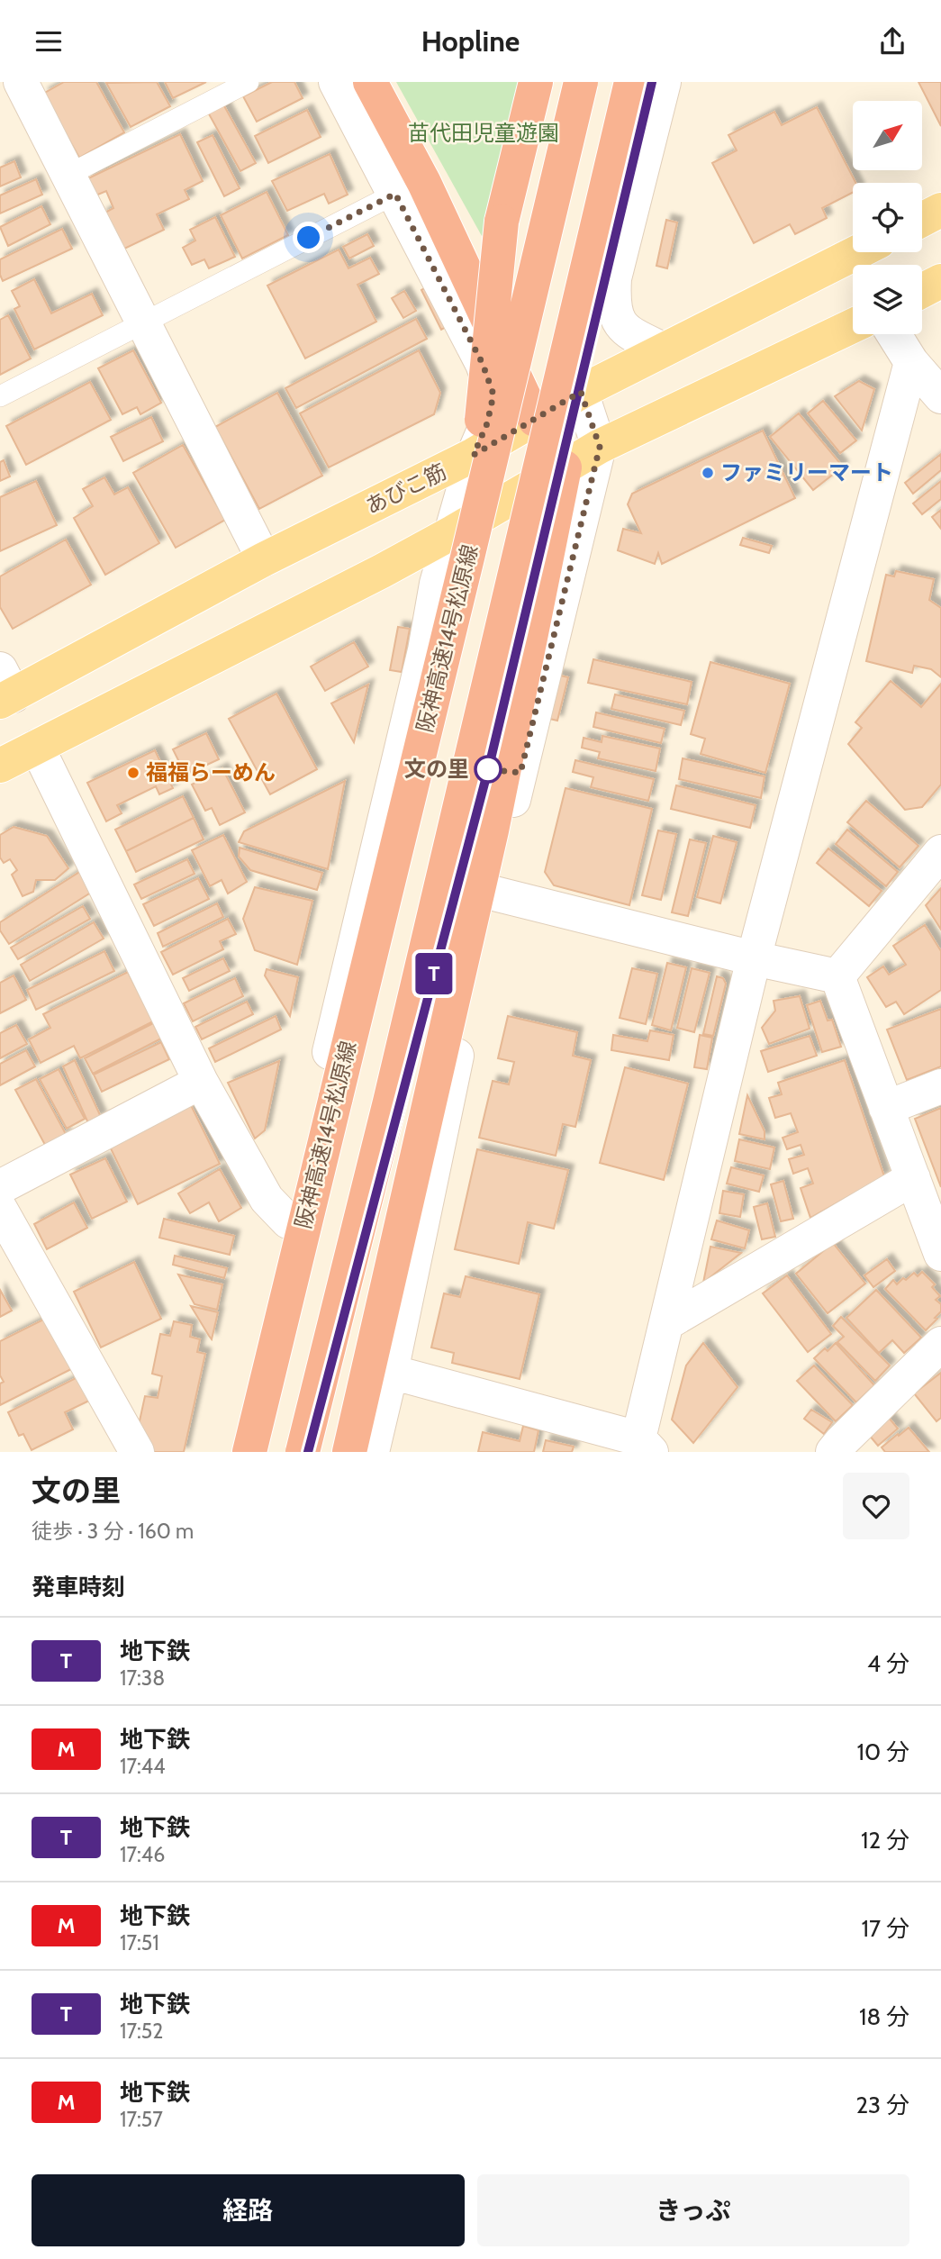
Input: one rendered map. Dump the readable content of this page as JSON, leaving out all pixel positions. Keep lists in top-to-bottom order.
{
  "streets": {
    "highway": ["阪神高速14号松原線"],
    "main road": ["あびこ筋"]
  },
  "parks": ["苗代田児童遊園"],
  "places": ["ファミリーマート", "文の里", "福福らーめん"],
  "lines": ["metro line T"],
  "north": "top right",
  "page": {
    "header": "Hopline",
    "on_map": "T",
    "heading": [
      ["文の里", "徒歩 · 3 分 · 160 m"],
      "発車時刻"
    ],
    "list": [
      {
        "mark": "T",
        "name": "地下鉄",
        "note": "17:38",
        "value": "4 分"
      },
      {
        "mark": "M",
        "name": "地下鉄",
        "note": "17:44",
        "value": "10 分"
      },
      {
        "mark": "T",
        "name": "地下鉄",
        "note": "17:46",
        "value": "12 分"
      },
      {
        "mark": "M",
        "name": "地下鉄",
        "note": "17:51",
        "value": "17 分"
      },
      {
        "mark": "T",
        "name": "地下鉄",
        "note": "17:52",
        "value": "18 分"
      },
      {
        "mark": "M",
        "name": "地下鉄",
        "note": "17:57",
        "value": "23 分"
      }
    ],
    "buttons": ["経路", "きっぷ"]
  }
}
